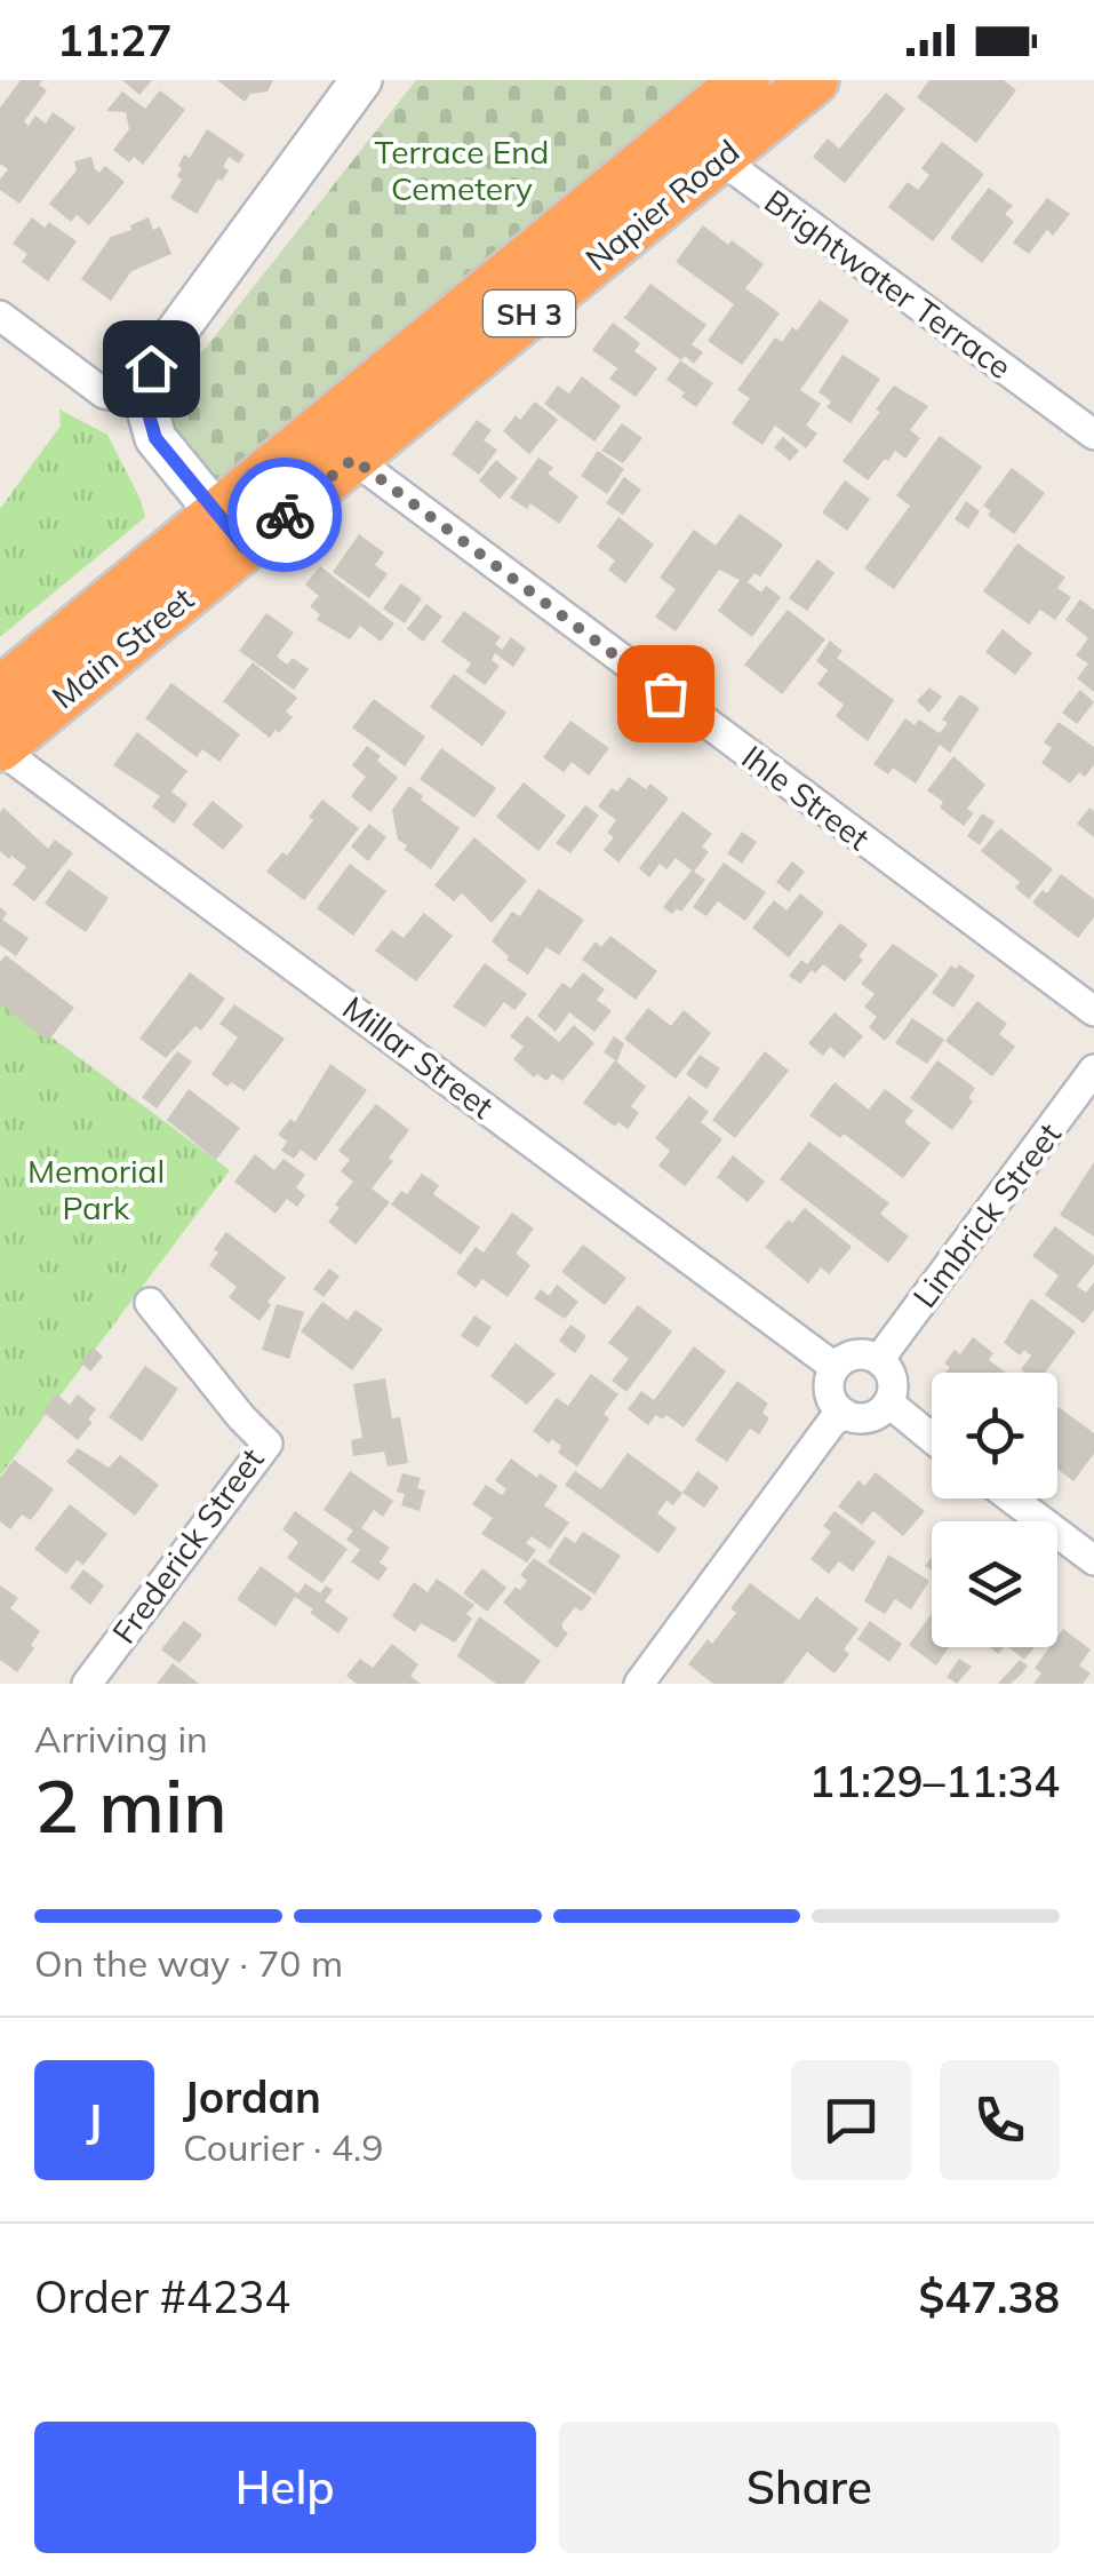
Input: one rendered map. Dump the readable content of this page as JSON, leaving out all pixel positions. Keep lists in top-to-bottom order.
{
  "streets": {
    "highway": ["Napier Road", "SH 3", "Main Street"],
    "street": [
      "Brightwater Terrace",
      "Ihle Street",
      "Millar Street",
      "Limbrick Street",
      "Frederick Street"
    ]
  },
  "crossings": [
    ["Napier Road", "Brightwater Terrace"],
    ["Napier Road", "Main Street"],
    ["Napier Road", "Ihle Street"],
    ["Main Street", "Millar Street"],
    ["Millar Street", "Limbrick Street"]
  ],
  "parks": ["Terrace End Cemetery", "Memorial Park"],
  "page": {
    "status": "11:27",
    "heading": ["2 min", "Arriving in", "11:29–11:34"],
    "panel": [
      "Jordan",
      "Courier · 4.9",
      "Order #4234",
      "$47.38"
    ],
    "bar": "On the way · 70 m",
    "round": "J",
    "buttons": ["Help", "Share"]
  }
}
